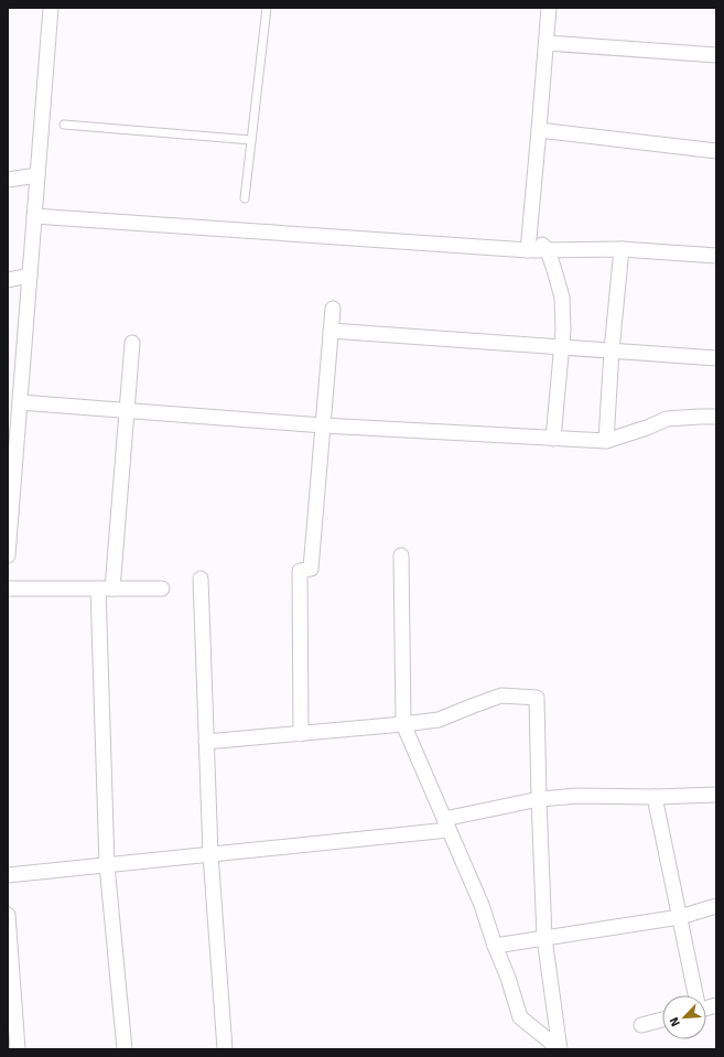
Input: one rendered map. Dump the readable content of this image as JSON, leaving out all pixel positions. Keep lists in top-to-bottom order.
{
  "north": "bottom left"
}
